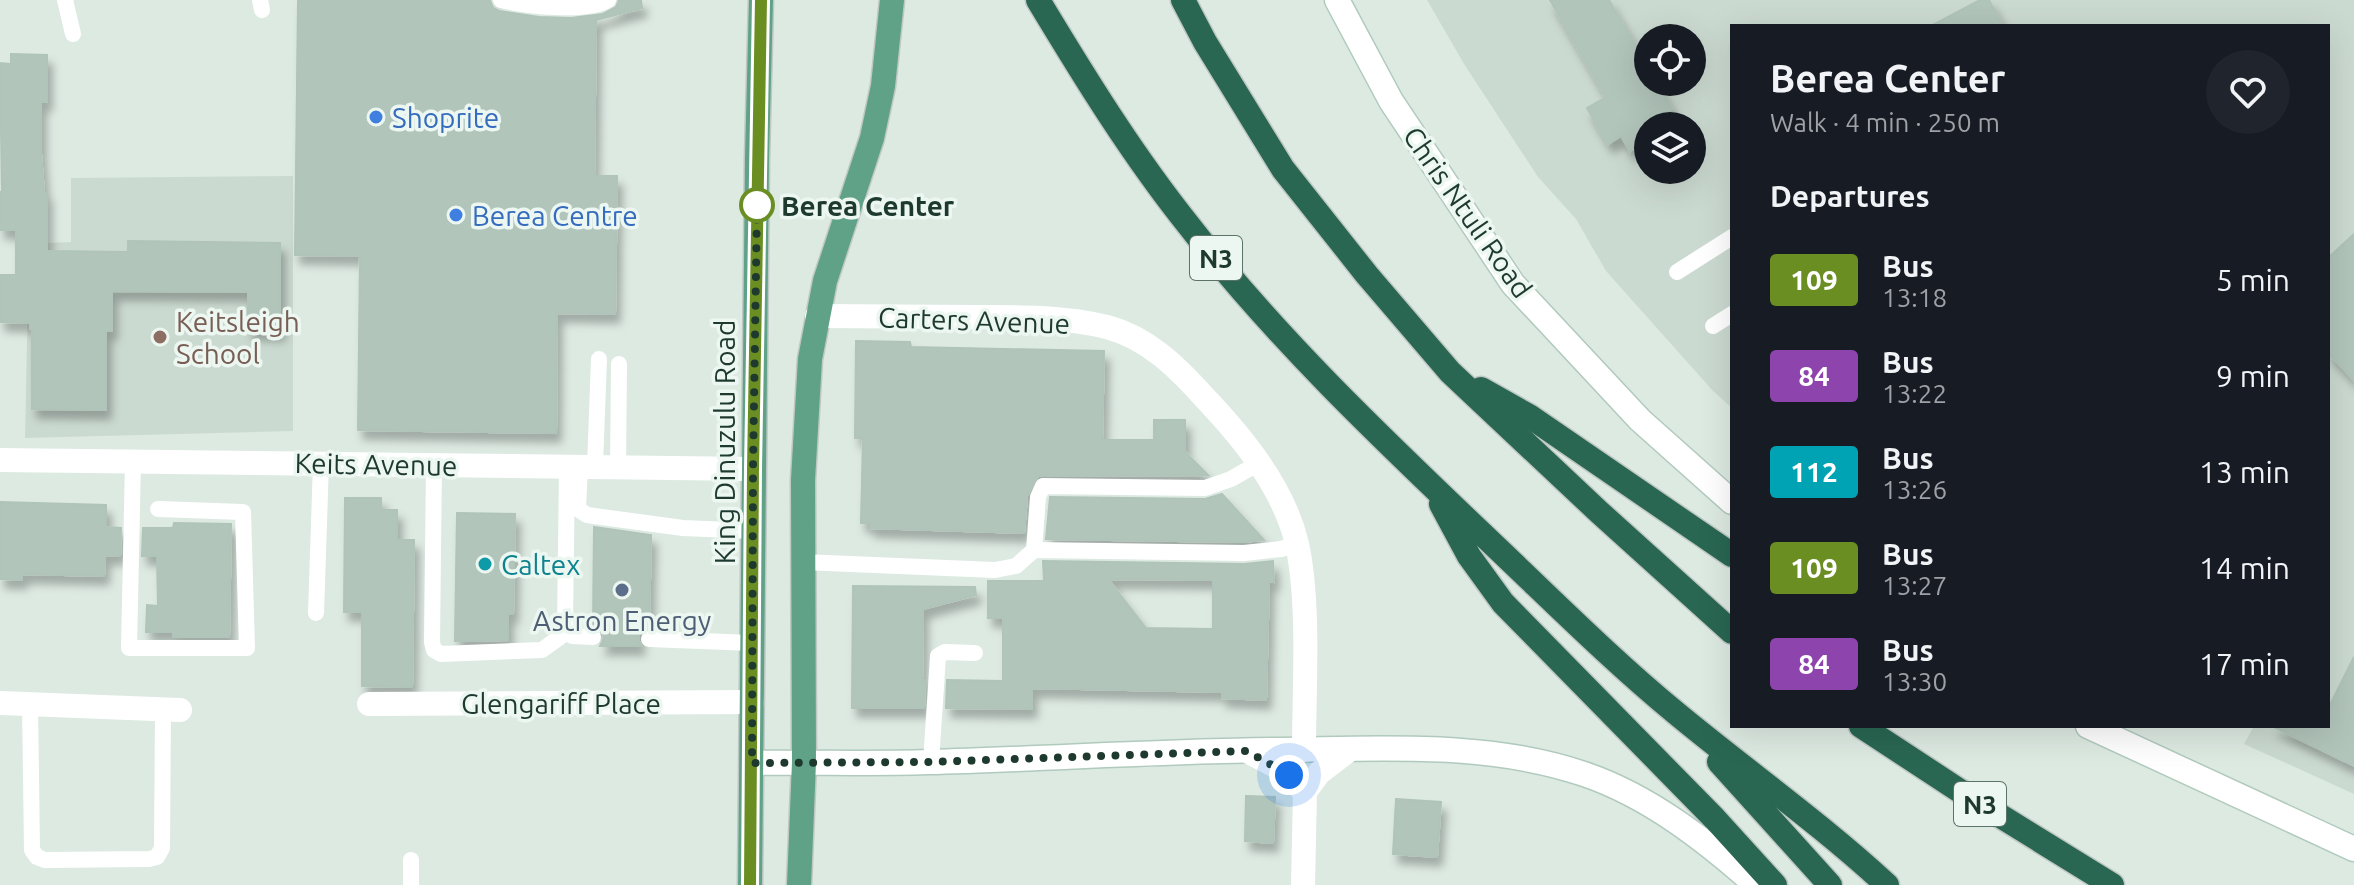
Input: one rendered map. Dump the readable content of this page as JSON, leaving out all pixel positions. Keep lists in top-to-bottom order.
{
  "streets": {
    "highway": ["N3"],
    "main road": ["King Dinuzulu Road"],
    "street": [
      "Chris Ntuli Road",
      "Carters Avenue",
      "Keits Avenue",
      "Glengariff Place"
    ]
  },
  "crossings": [
    ["King Dinuzulu Road", "Keits Avenue"],
    ["King Dinuzulu Road", "Glengariff Place"]
  ],
  "places": [
    "Shoprite",
    "Berea Center",
    "Berea Centre",
    "Keitsleigh School",
    "Caltex",
    "Astron Energy"
  ],
  "lines": ["bus line 109"],
  "page": {
    "heading": [
      ["Berea Center", "Walk · 4 min · 250 m"],
      "Departures"
    ],
    "list": [
      {
        "mark": "109",
        "name": "Bus",
        "note": "13:18",
        "value": "5 min"
      },
      {
        "mark": "84",
        "name": "Bus",
        "note": "13:22",
        "value": "9 min"
      },
      {
        "mark": "112",
        "name": "Bus",
        "note": "13:26",
        "value": "13 min"
      },
      {
        "mark": "109",
        "name": "Bus",
        "note": "13:27",
        "value": "14 min"
      },
      {
        "mark": "84",
        "name": "Bus",
        "note": "13:30",
        "value": "17 min"
      }
    ]
  }
}
